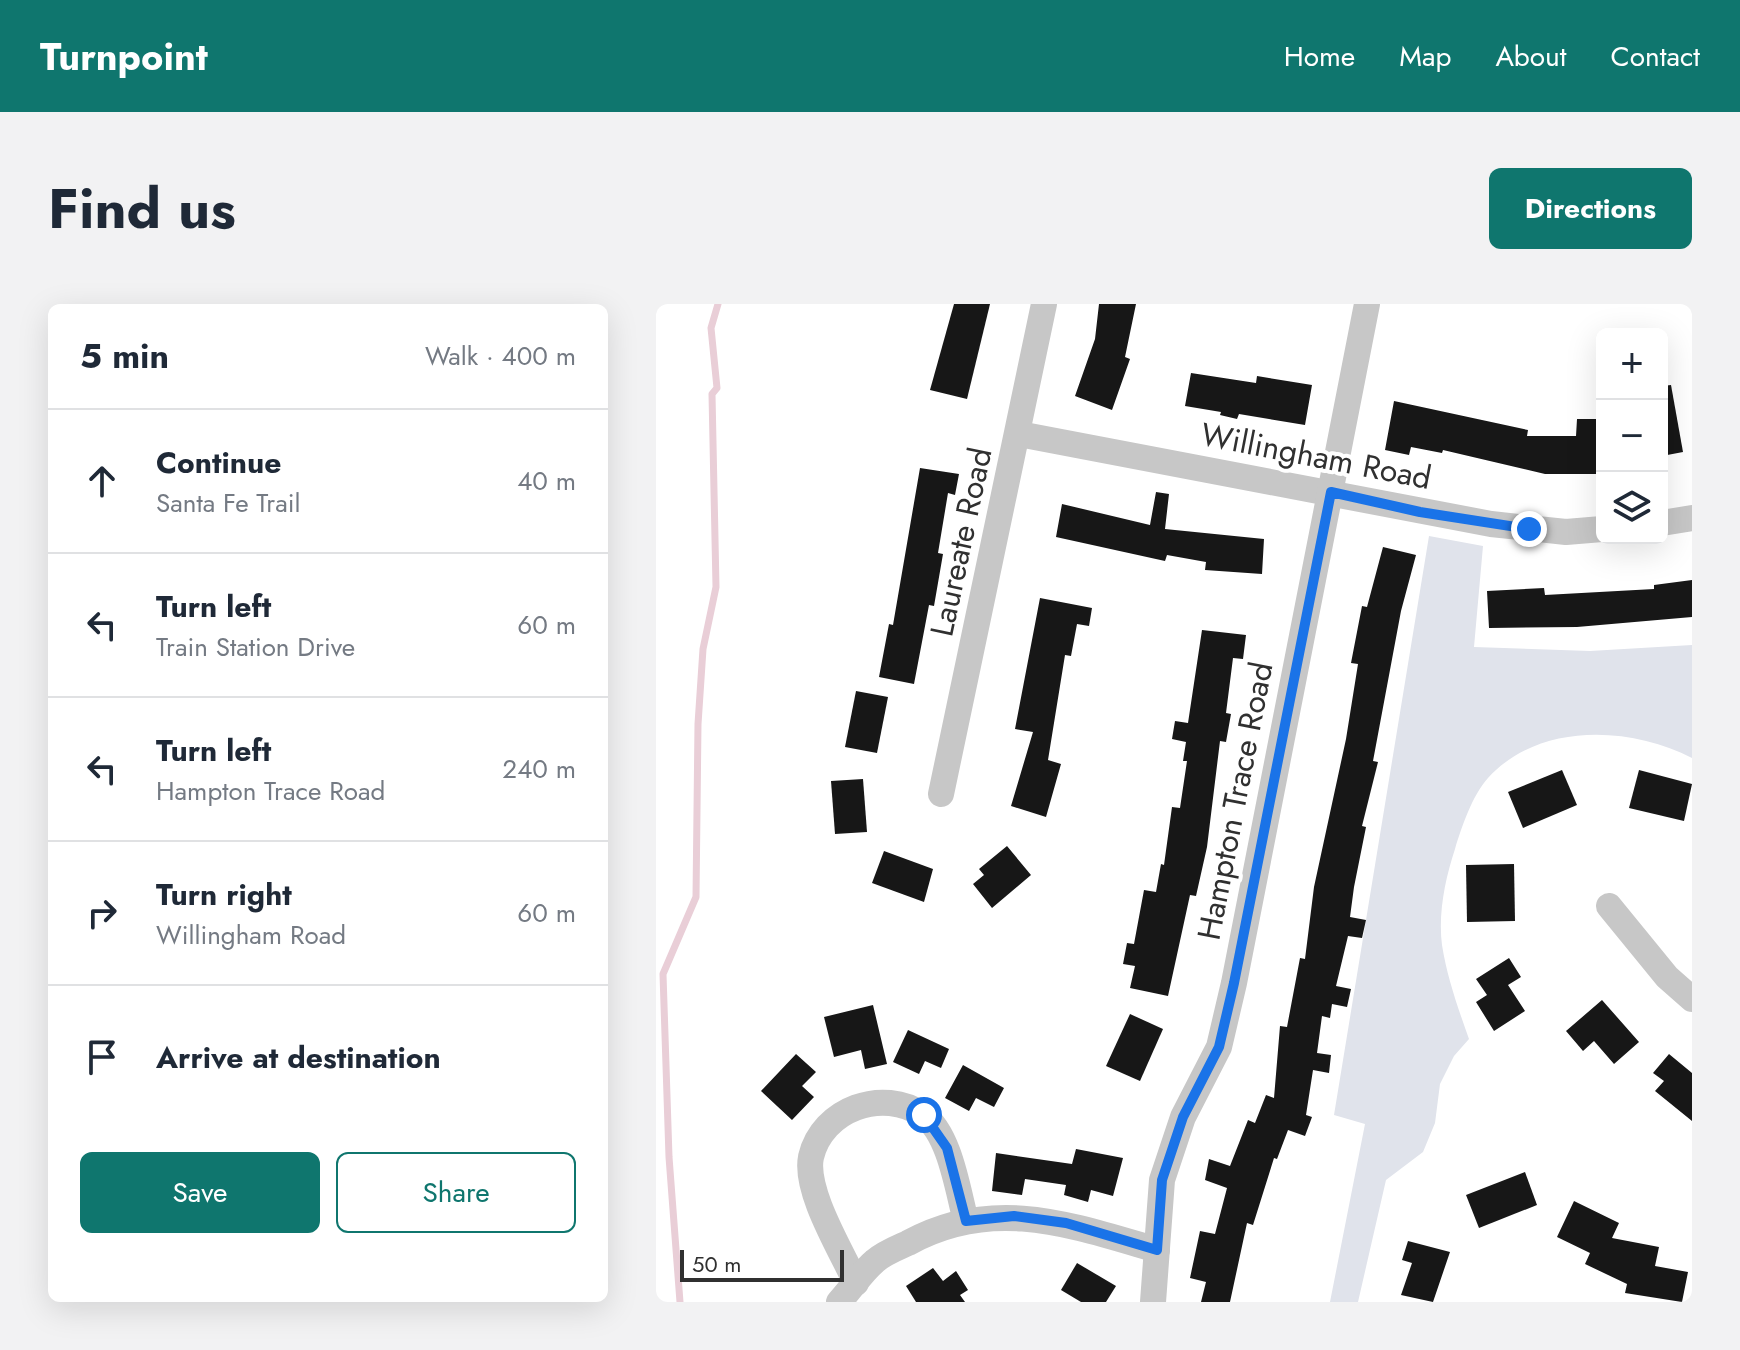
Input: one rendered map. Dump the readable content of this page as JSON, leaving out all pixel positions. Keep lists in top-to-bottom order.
{
  "streets": {
    "street": ["Willingham Road", "Laureate Road", "Hampton Trace Road"]
  },
  "crossings": [
    ["Willingham Road", "Laureate Road"],
    ["Willingham Road", "Hampton Trace Road"]
  ],
  "scale_bar": "50 m",
  "page": {
    "header": "Turnpoint",
    "nav": [
      "Home",
      "Map",
      "About",
      "Contact"
    ],
    "title": "Find us",
    "buttons": [
      "Directions",
      ["Save", "Share"]
    ],
    "heading": ["5 min", "Walk · 400 m"],
    "map_buttons": ["+", "−"],
    "list": [
      ["Continue", "Santa Fe Trail", "40 m"],
      ["Turn left", "Train Station Drive", "60 m"],
      ["Turn left", "Hampton Trace Road", "240 m"],
      ["Turn right", "Willingham Road", "60 m"],
      "Arrive at destination"
    ],
    "scale": "50 m"
  }
}
